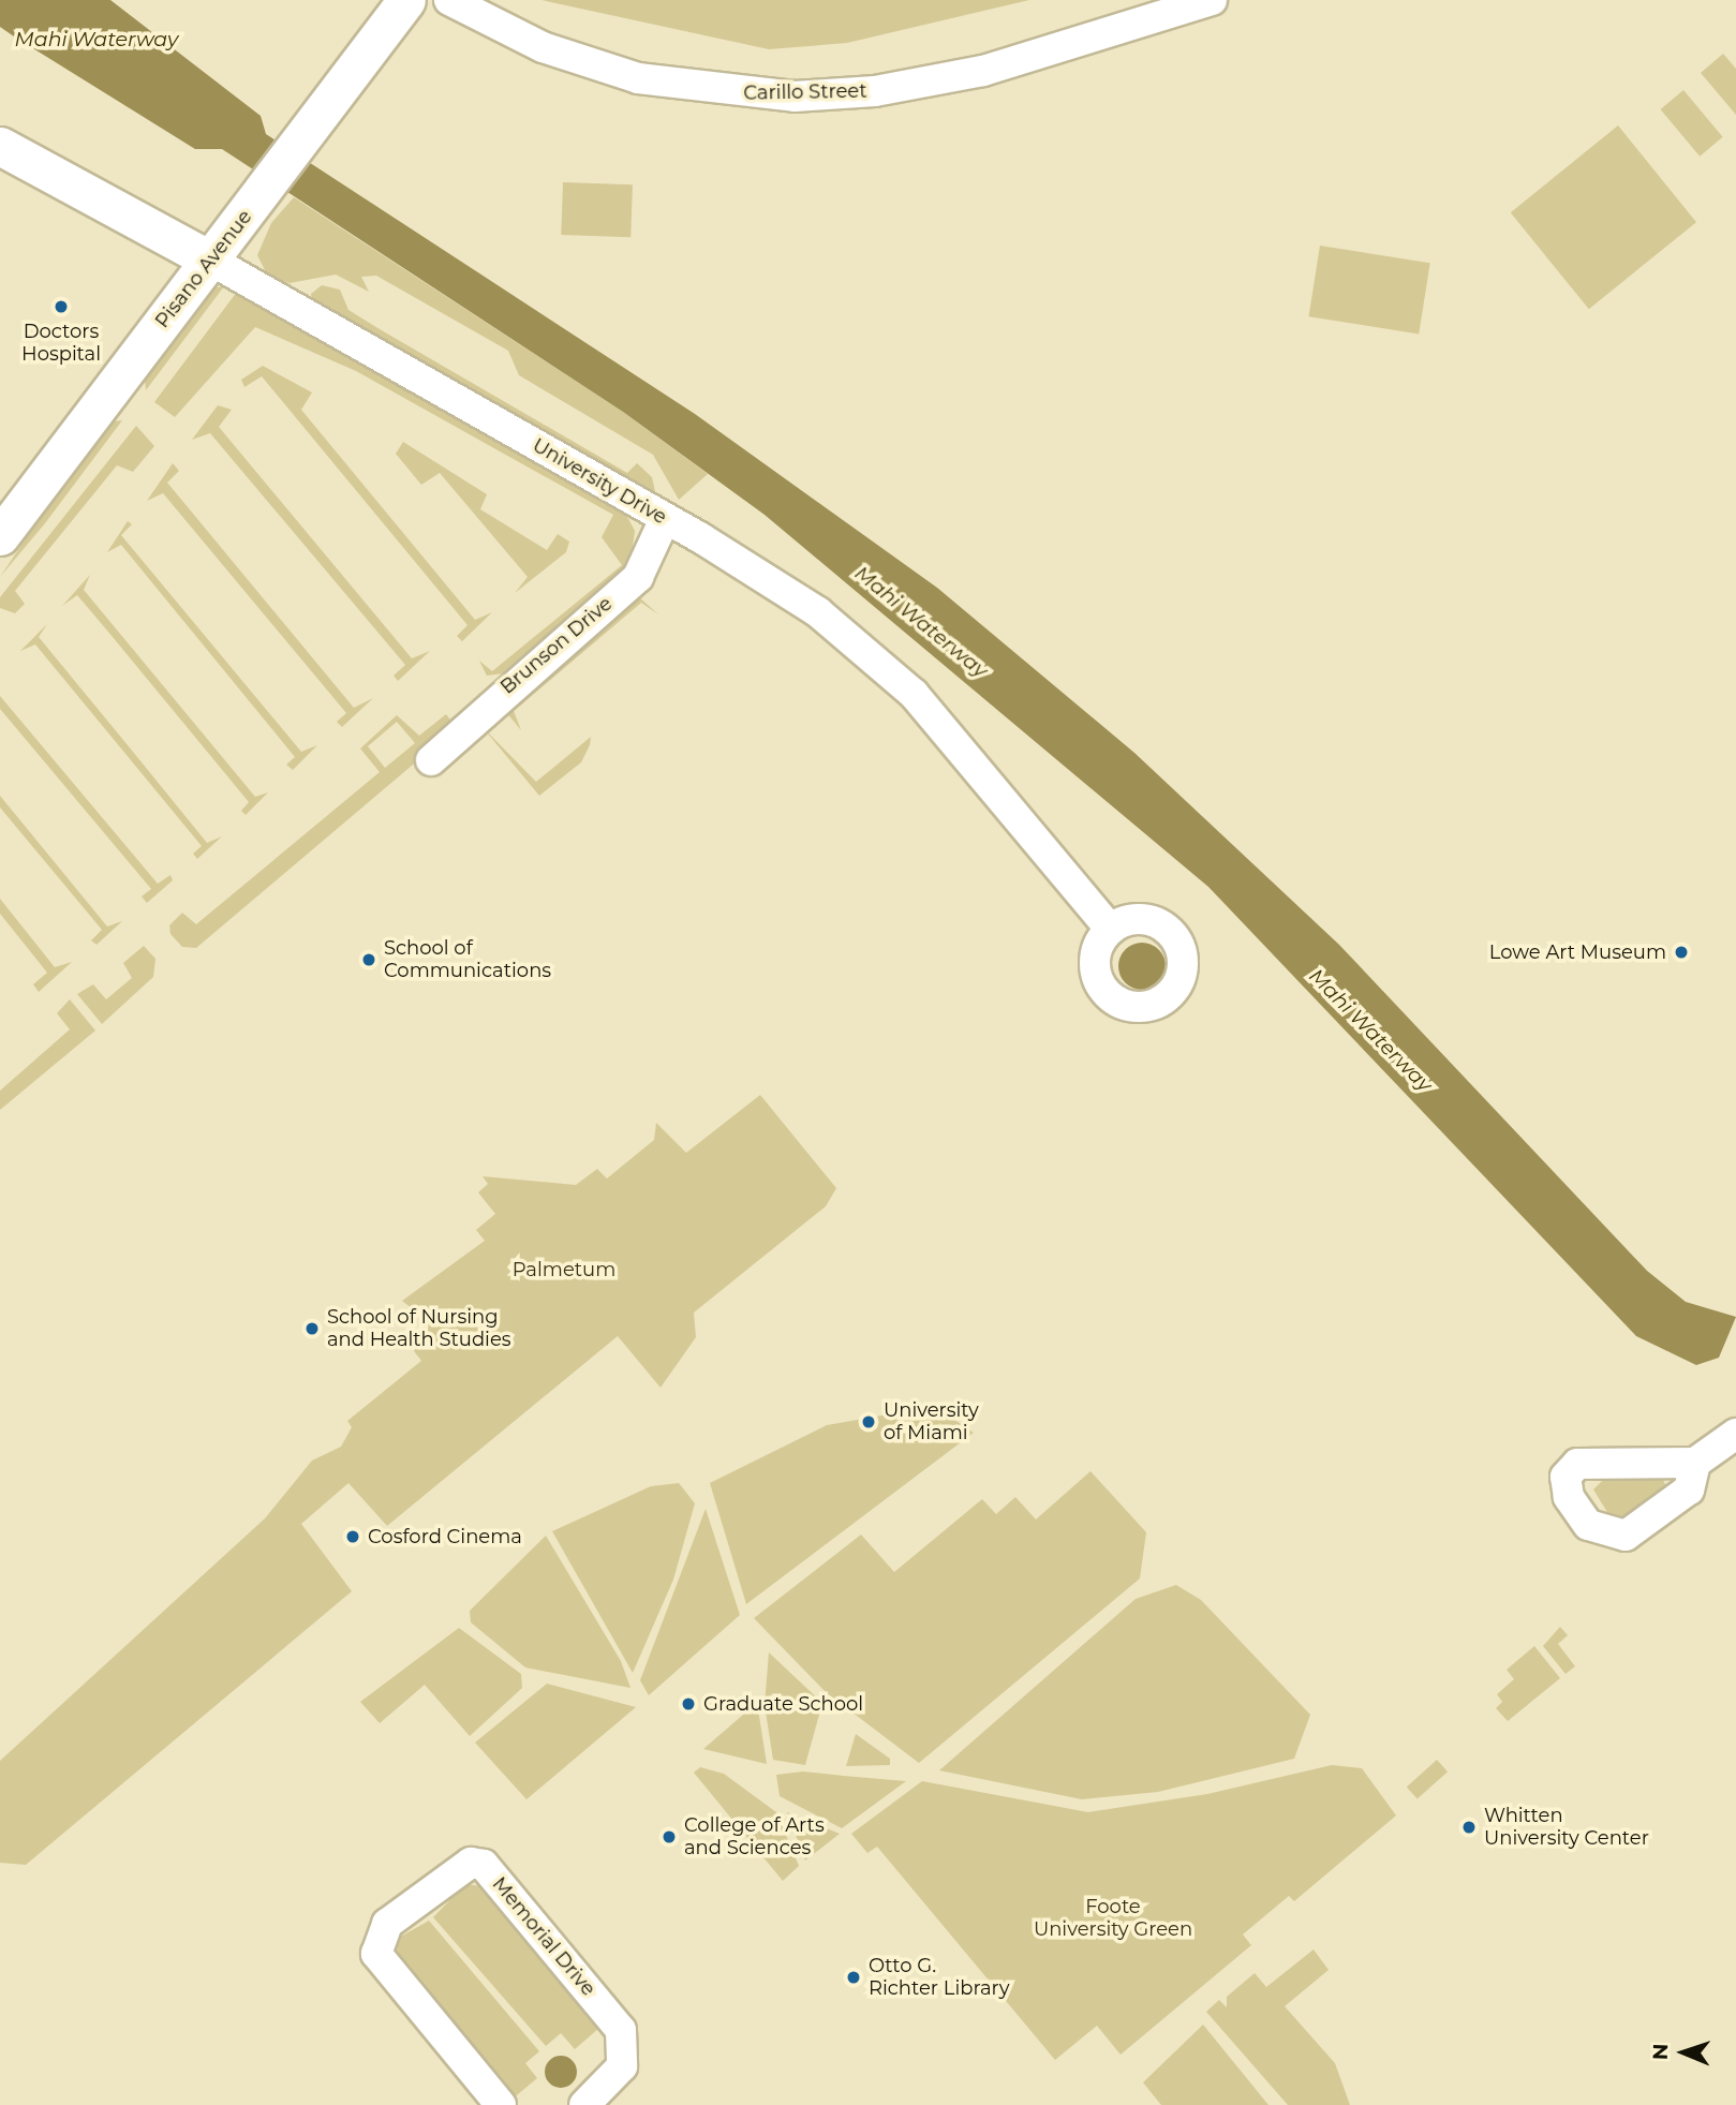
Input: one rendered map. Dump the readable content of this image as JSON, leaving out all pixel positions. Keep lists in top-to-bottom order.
{
  "streets": {
    "street": [
      "Carillo Street",
      "Pisano Avenue",
      "University Drive",
      "Brunson Drive",
      "Memorial Drive"
    ]
  },
  "crossings": [
    ["Pisano Avenue", "University Drive"],
    ["University Drive", "Brunson Drive"]
  ],
  "water": ["Mahi Waterway"],
  "parks": ["Palmetum", "Foote University Green"],
  "places": [
    "Doctors Hospital",
    "Lowe Art Museum",
    "School of Communications",
    "School of Nursing and Health Studies",
    "University of Miami",
    "Cosford Cinema",
    "Graduate School",
    "Whitten University Center",
    "College of Arts and Sciences",
    "Otto G. Richter Library"
  ],
  "north": "left"
}
